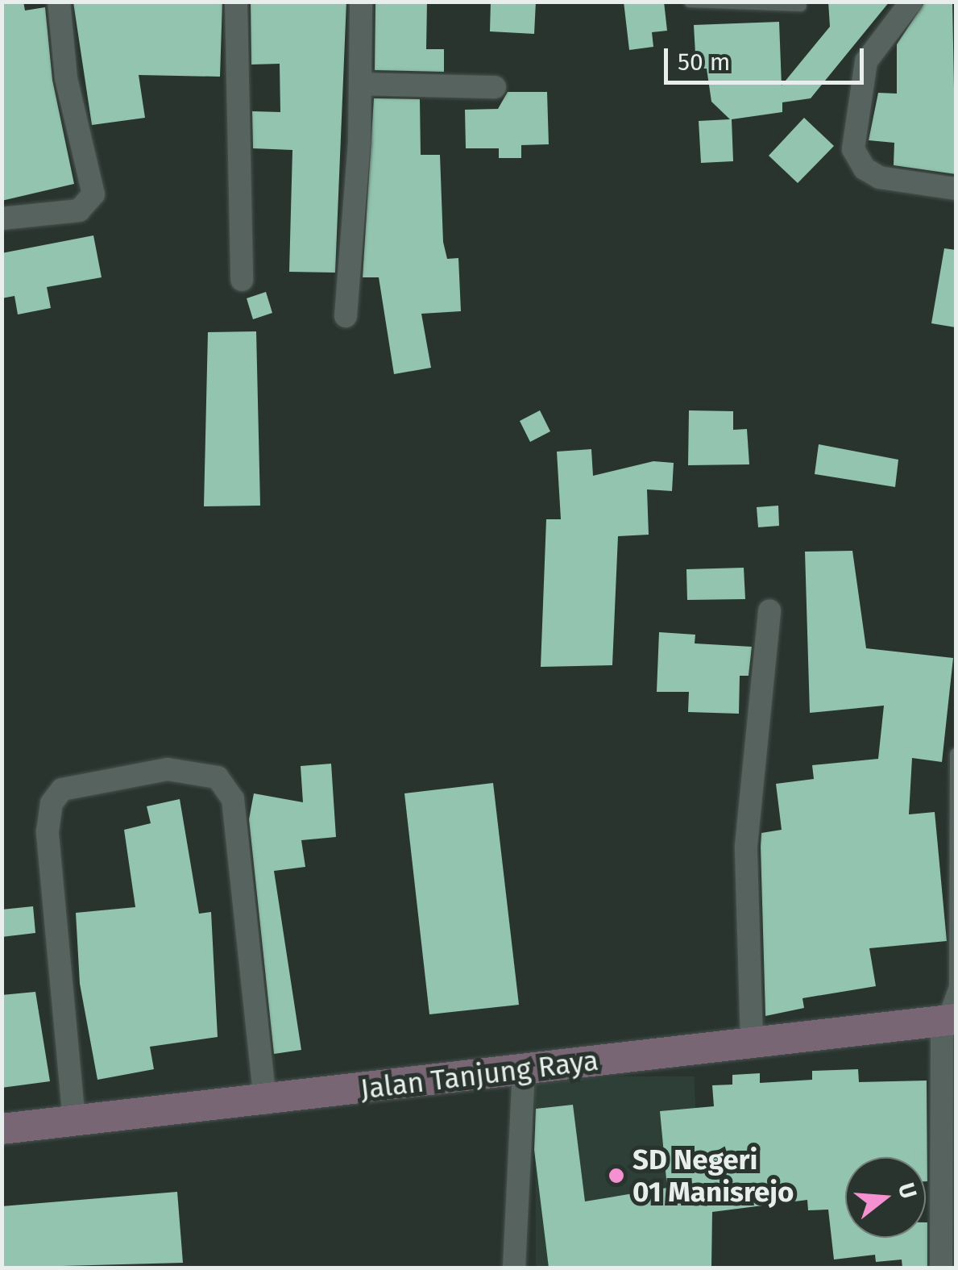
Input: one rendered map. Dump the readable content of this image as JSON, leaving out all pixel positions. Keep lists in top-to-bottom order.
{
  "streets": {
    "main road": ["Jalan Tanjung Raya"]
  },
  "places": ["SD Negeri 01 Manisrejo"],
  "scale_bar": "50 m",
  "north": "right"
}
